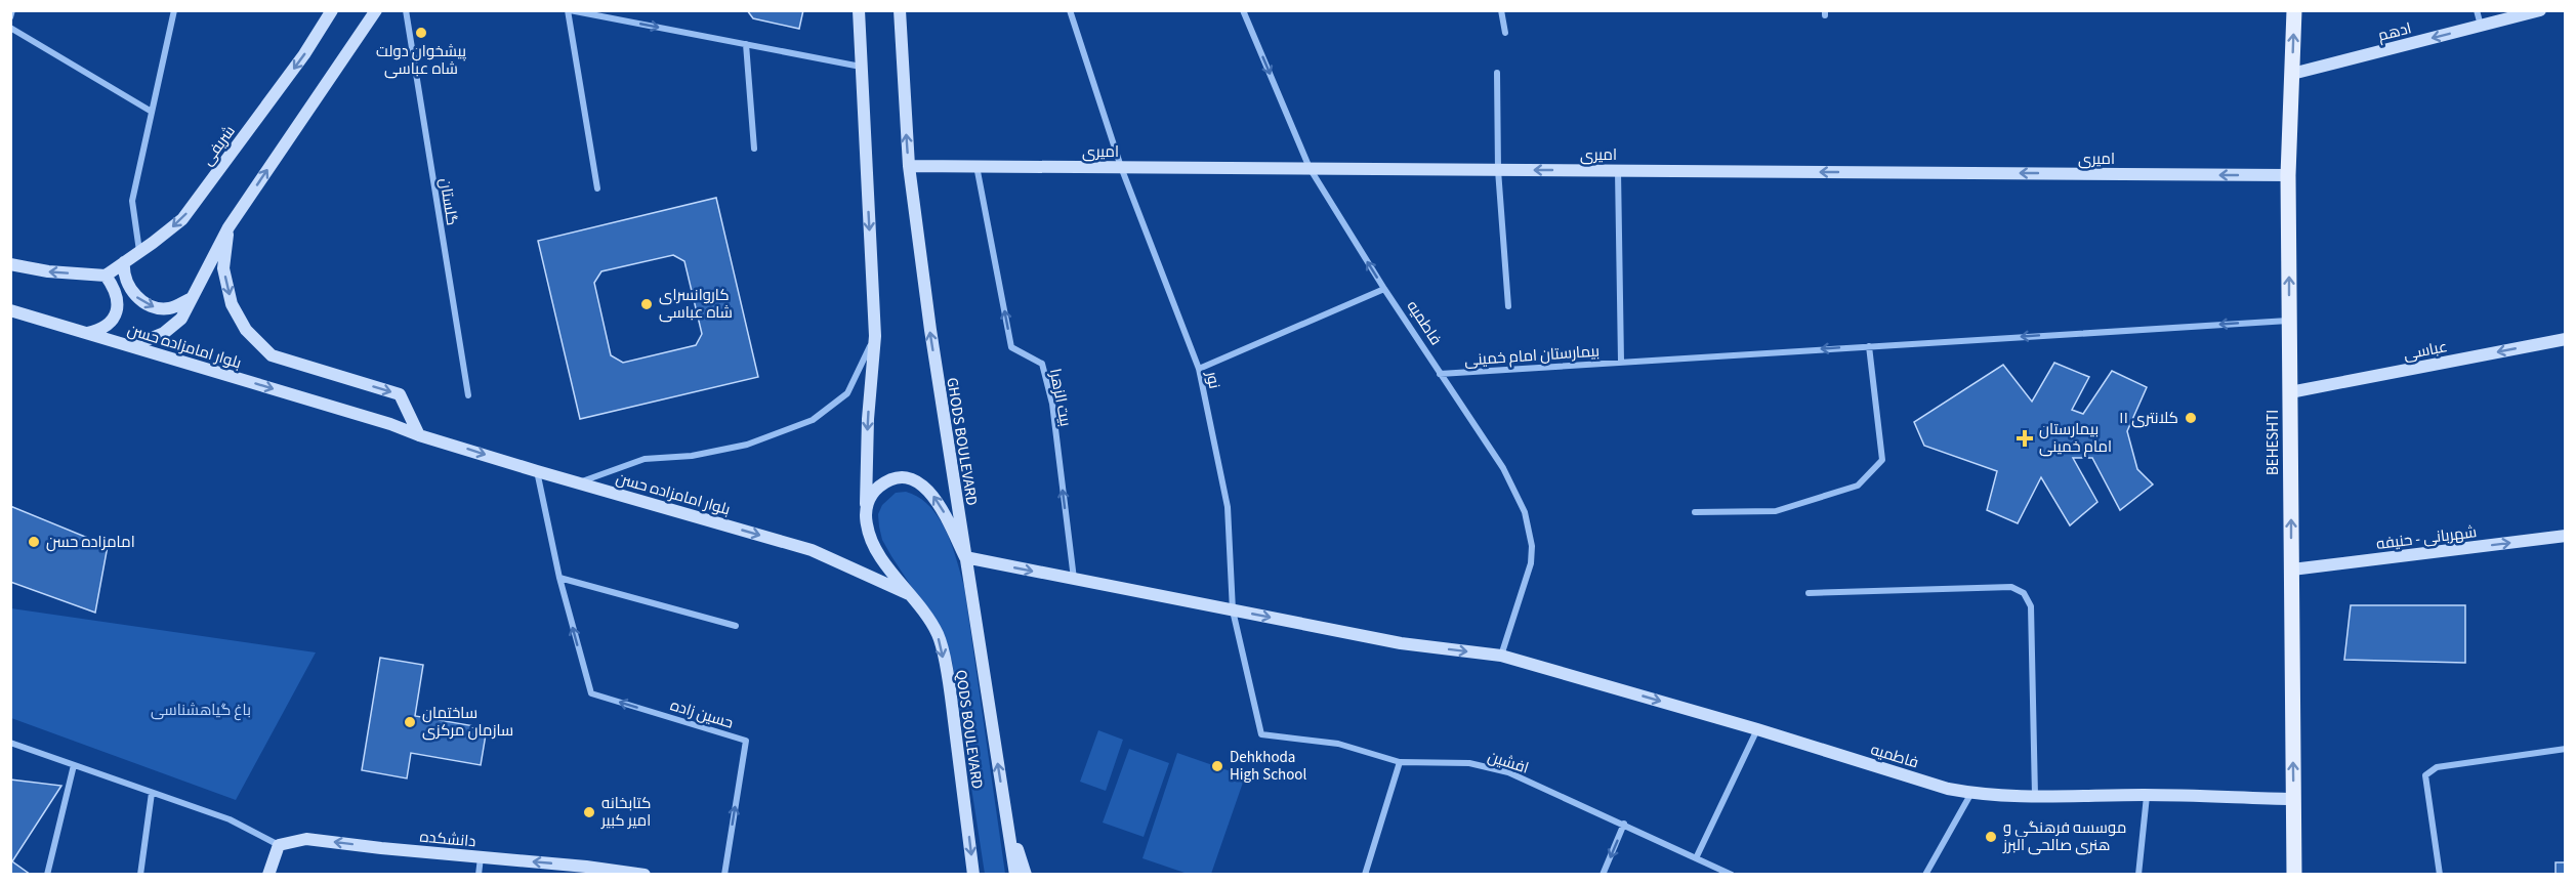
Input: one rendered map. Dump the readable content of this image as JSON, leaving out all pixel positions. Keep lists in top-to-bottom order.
{
  "streets": {
    "main road": [
      "ادهم",
      "شریفی",
      "امیری",
      "فاطمیه",
      "بلوار امامزاده حسن",
      "عباسی",
      "GHODS BOULEVARD",
      "BEHESHTI",
      "شهربانی - حنیفه",
      "QODS BOULEVARD",
      "دانشکده"
    ],
    "street": [
      "گلستان",
      "بیمارستان امام خمینی",
      "نور",
      "بیت الزهرا",
      "حسین زاده",
      "افشین"
    ]
  },
  "crossings": [
    ["ادهم", "BEHESHTI"],
    ["امیری", "فاطمیه"],
    ["امیری", "نور"],
    ["امیری", "بیت الزهرا"],
    ["امیری", "GHODS BOULEVARD"],
    ["امیری", "BEHESHTI"],
    ["فاطمیه", "بیمارستان امام خمینی"],
    ["فاطمیه", "نور"],
    ["فاطمیه", "بیت الزهرا"],
    ["فاطمیه", "GHODS BOULEVARD"],
    ["فاطمیه", "BEHESHTI"],
    ["بلوار امامزاده حسن", "QODS BOULEVARD"],
    ["عباسی", "BEHESHTI"],
    ["بیمارستان امام خمینی", "BEHESHTI"],
    ["نور", "افشین"],
    ["BEHESHTI", "شهربانی - حنیفه"]
  ],
  "one_way": [
    "ادهم",
    "امیری",
    "بلوار امامزاده حسن",
    "عباسی",
    "بیمارستان امام خمینی",
    "بیت الزهرا",
    "GHODS BOULEVARD",
    "BEHESHTI",
    "شهربانی - حنیفه",
    "حسین زاده",
    "QODS BOULEVARD",
    "دانشکده"
  ],
  "parks": ["باغ گیاهشناسی"],
  "places": {
    "other": [
      "پیشخوان دولت شاه عباسی",
      "کاروانسرای شاه عباسی",
      "کلانتری ۱۱",
      "امامزاده حسن",
      "ساختمان سازمان مرکزی",
      "Dehkhoda High School",
      "کتابخانه امیر کبیر",
      "موسسه فرهنگی و هنری صالحی البرز"
    ],
    "health": ["بیمارستان امام خمینی"]
  }
}
